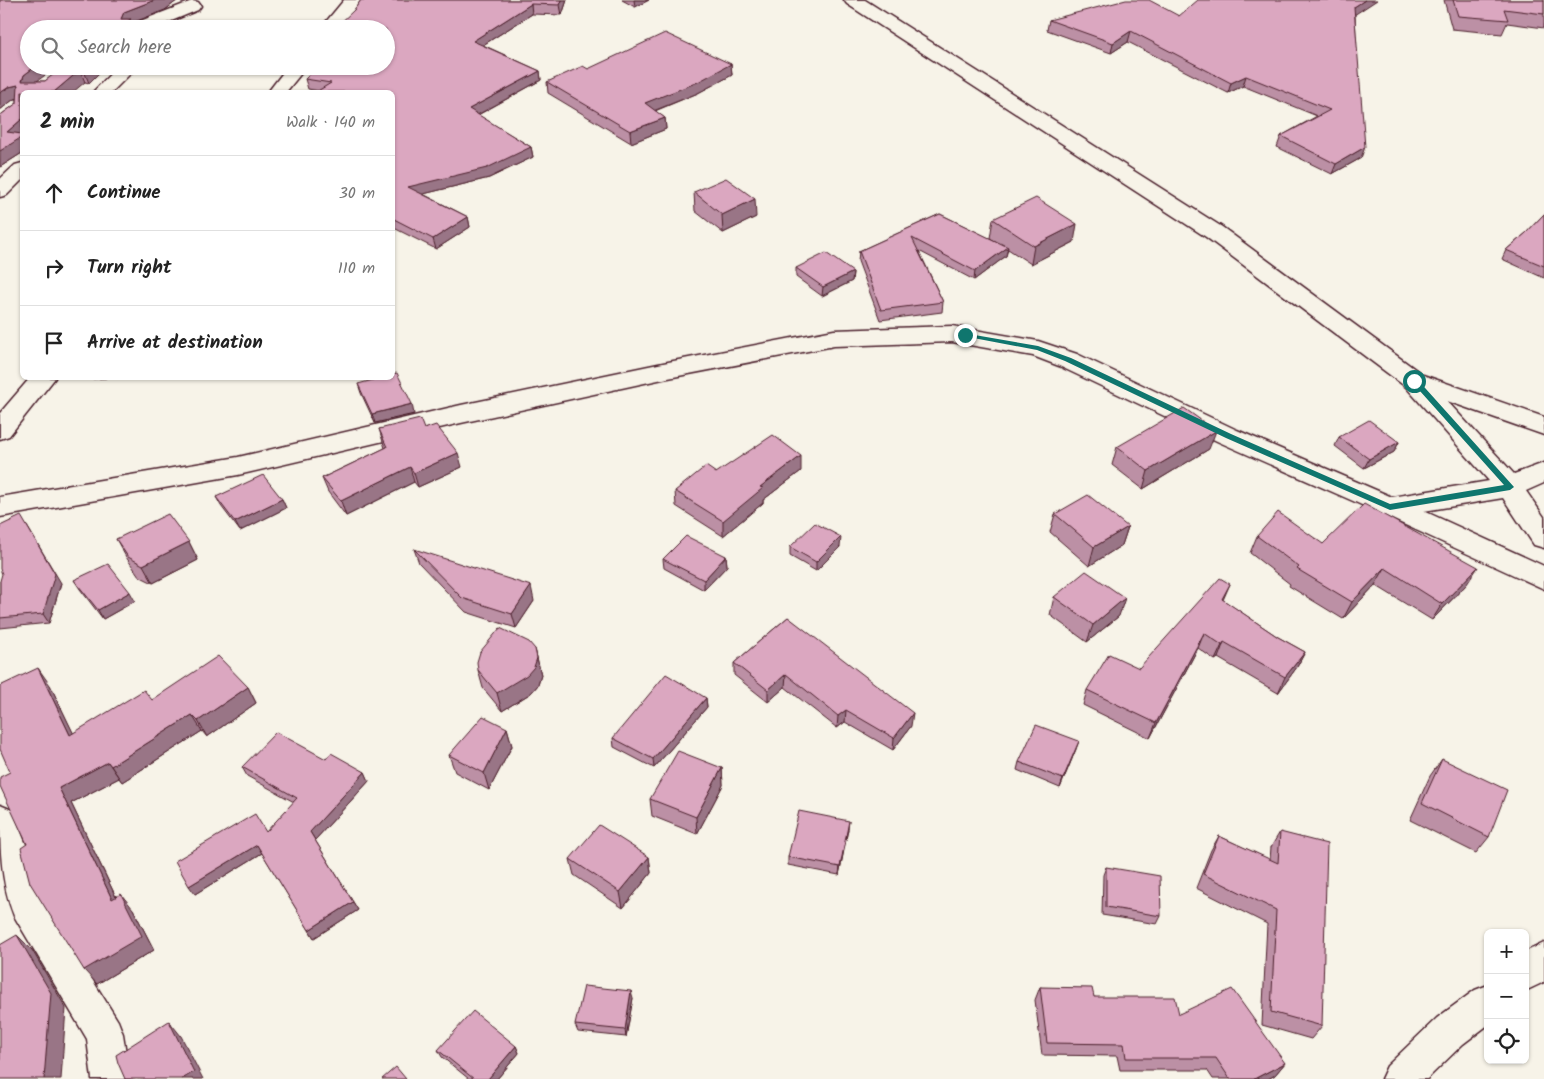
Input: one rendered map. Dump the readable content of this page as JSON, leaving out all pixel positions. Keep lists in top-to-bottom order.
{
  "page": {
    "search": "Search here",
    "heading": ["2 min", "Walk · 140 m"],
    "list": [
      ["Continue", "30 m"],
      ["Turn right", "110 m"],
      "Arrive at destination"
    ],
    "map_buttons": ["+", "−"]
  }
}
